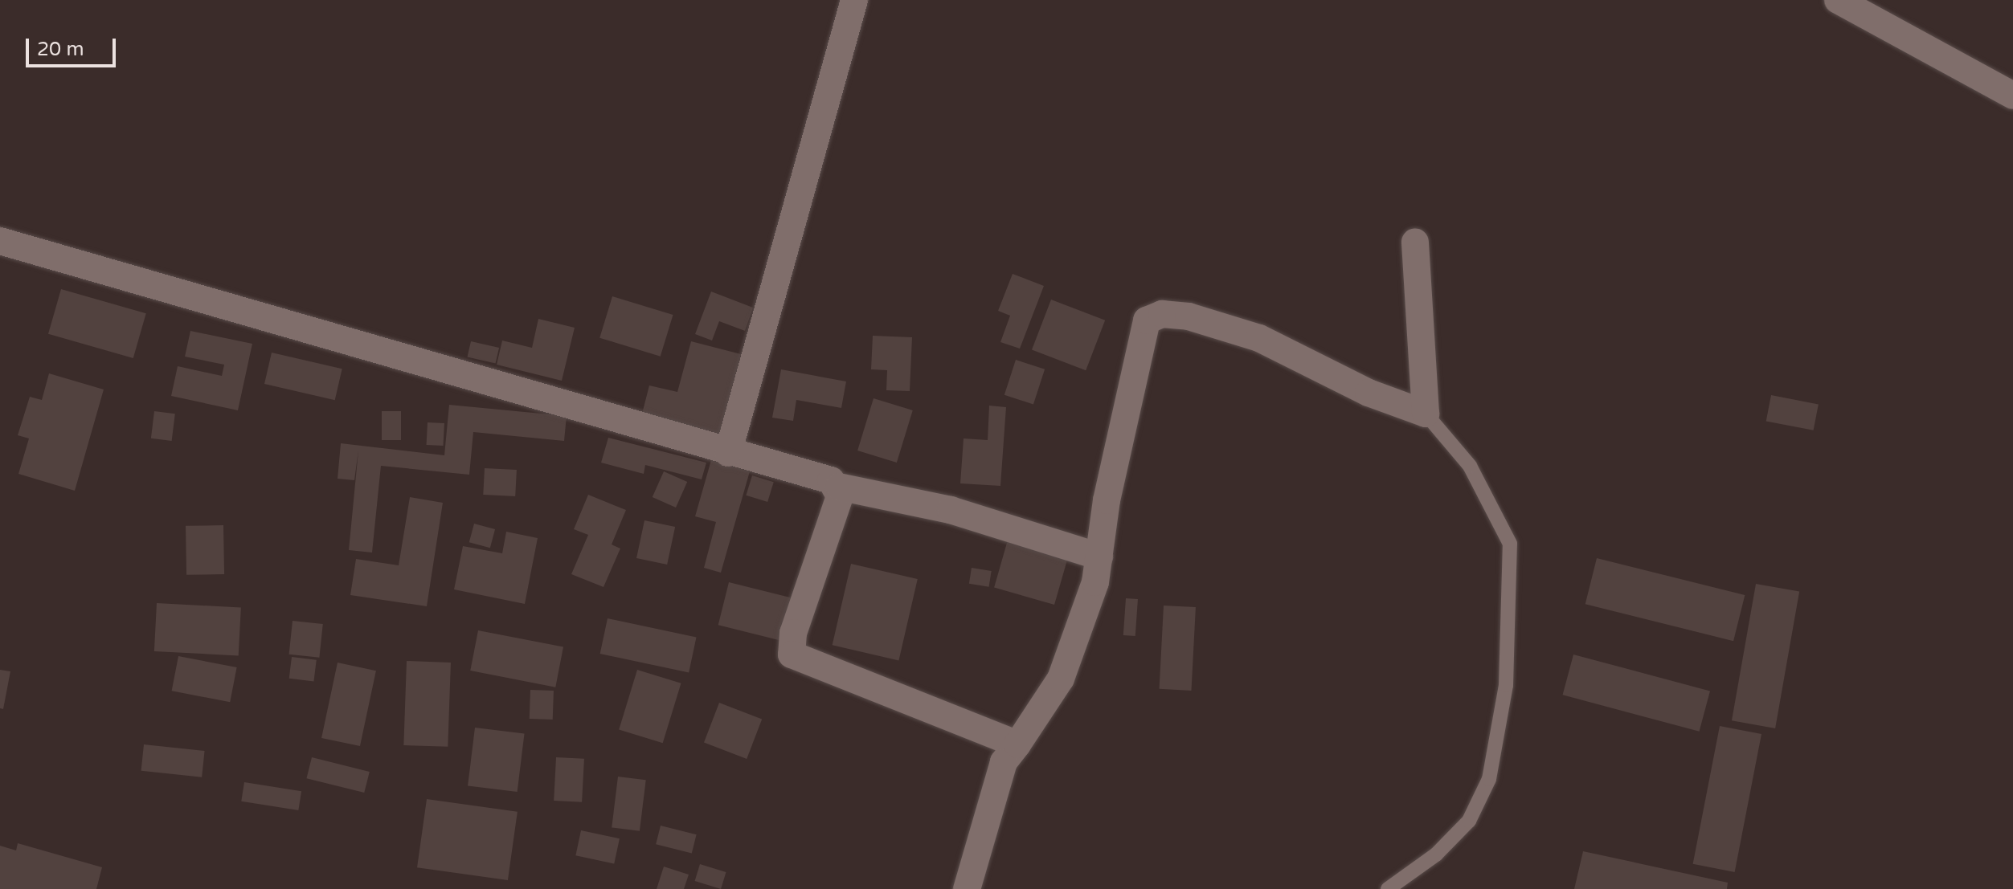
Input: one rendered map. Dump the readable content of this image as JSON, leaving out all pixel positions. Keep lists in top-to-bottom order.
{
  "scale_bar": "20 m"
}
